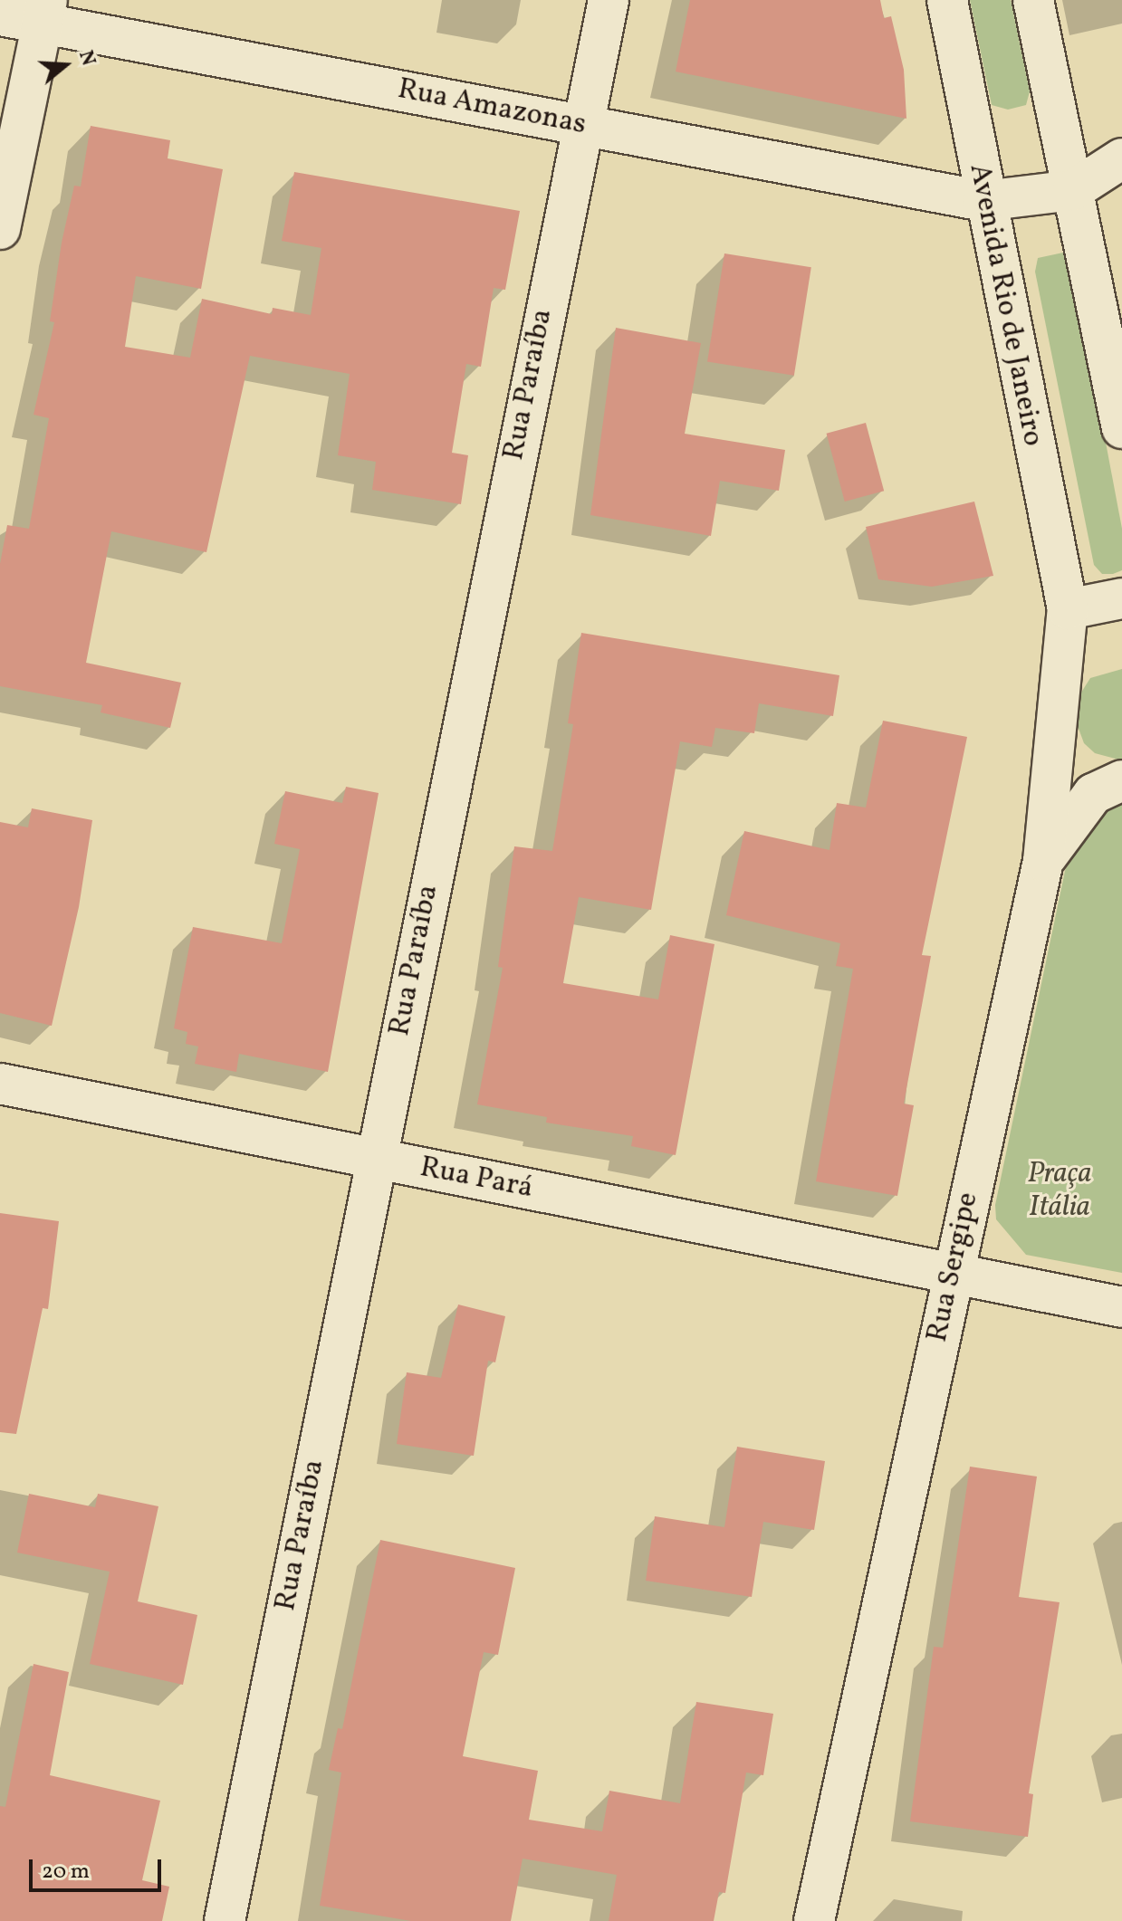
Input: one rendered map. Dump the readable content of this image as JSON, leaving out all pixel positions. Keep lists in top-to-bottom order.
{
  "streets": {
    "street": [
      "Rua Amazonas",
      "Avenida Rio de Janeiro",
      "Rua Paraíba",
      "Rua Pará",
      "Rua Sergipe"
    ]
  },
  "crossings": [
    ["Rua Amazonas", "Avenida Rio de Janeiro"],
    ["Rua Amazonas", "Rua Paraíba"],
    ["Avenida Rio de Janeiro", "Rua Sergipe"],
    ["Rua Paraíba", "Rua Pará"],
    ["Rua Pará", "Rua Sergipe"]
  ],
  "parks": ["Praça Itália"],
  "scale_bar": "20 m",
  "north": "right"
}
